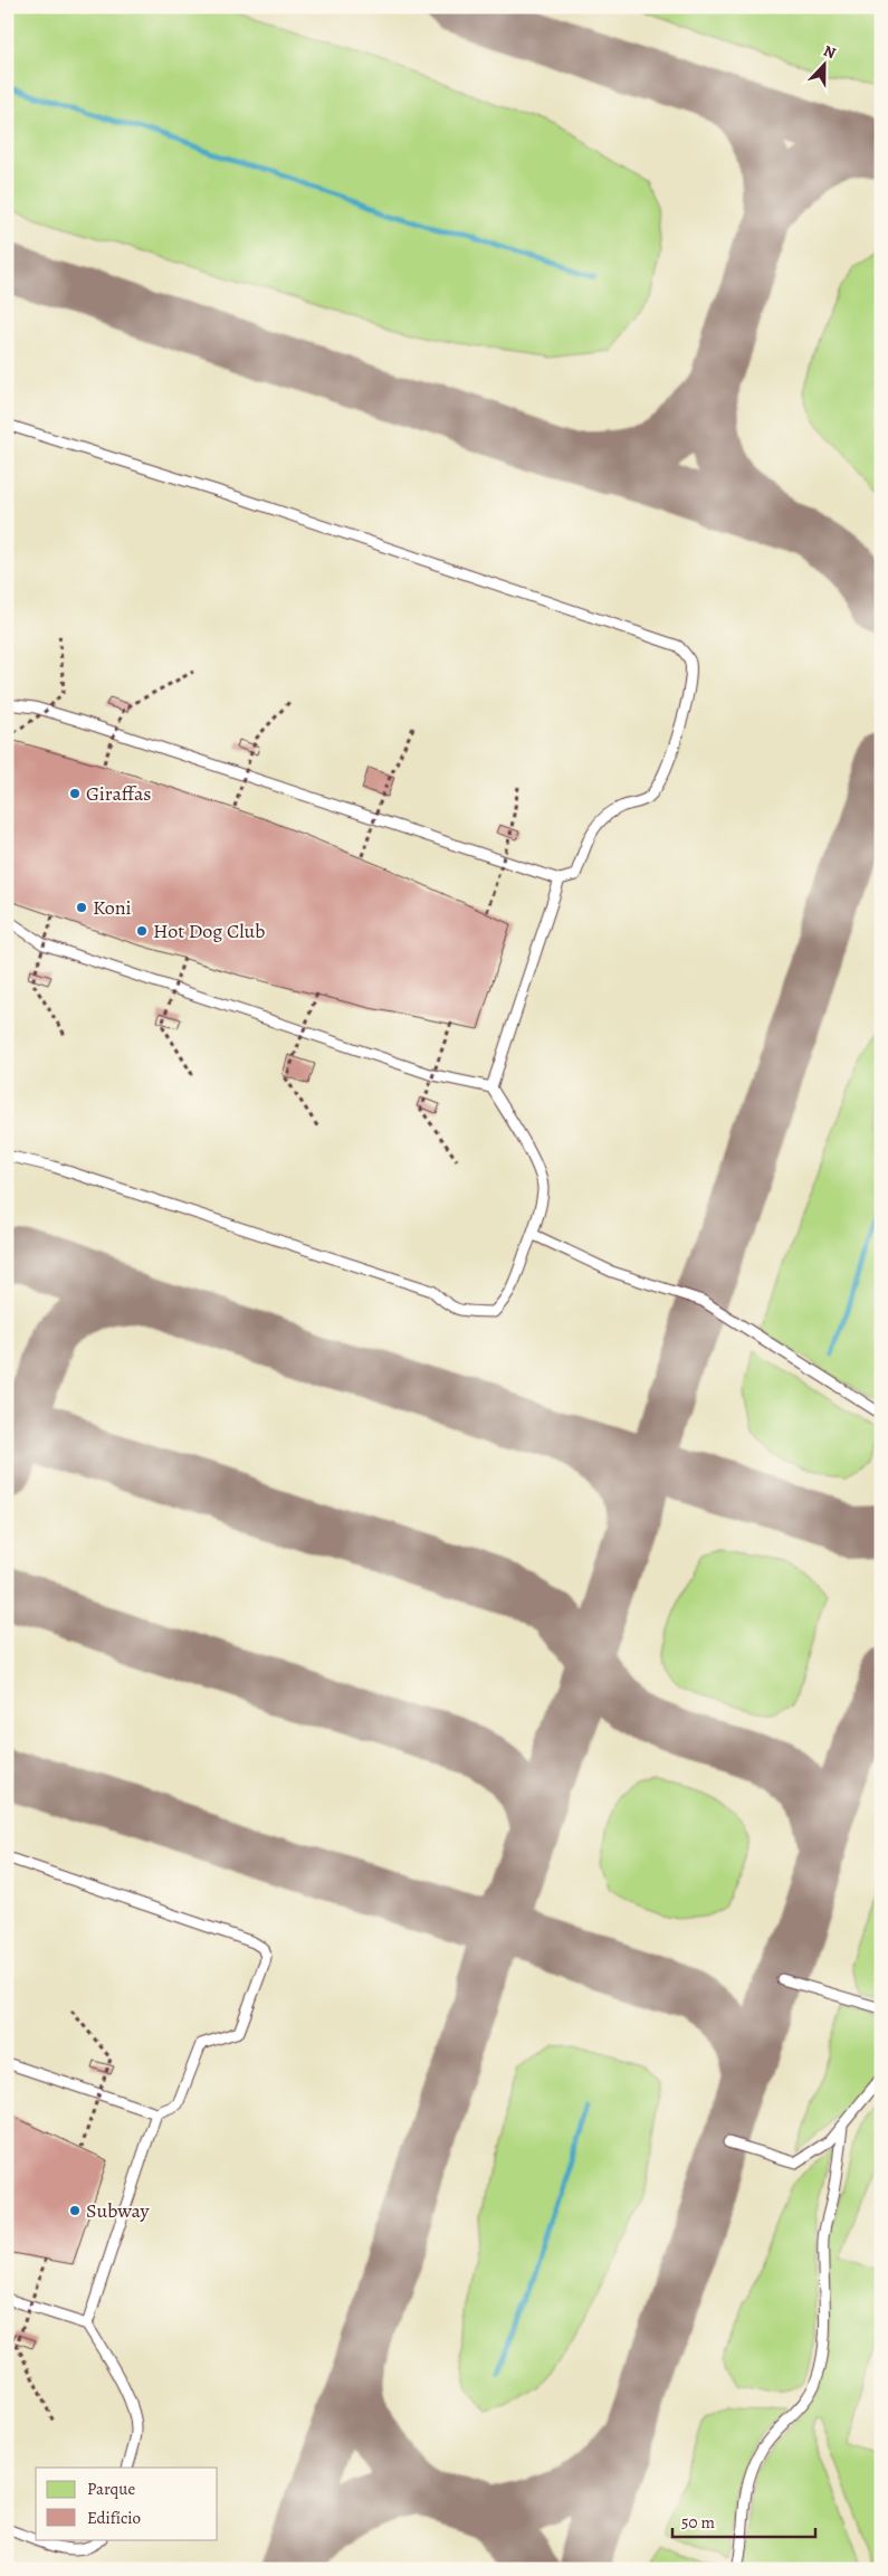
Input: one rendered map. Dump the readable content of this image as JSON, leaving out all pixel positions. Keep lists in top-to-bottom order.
{
  "places": [
    "Giraffas",
    "Koni",
    "Hot Dog Club",
    "Subway"
  ],
  "legend": ["Parque", "Edifício"],
  "scale_bar": "50 m",
  "north": "top"
}
